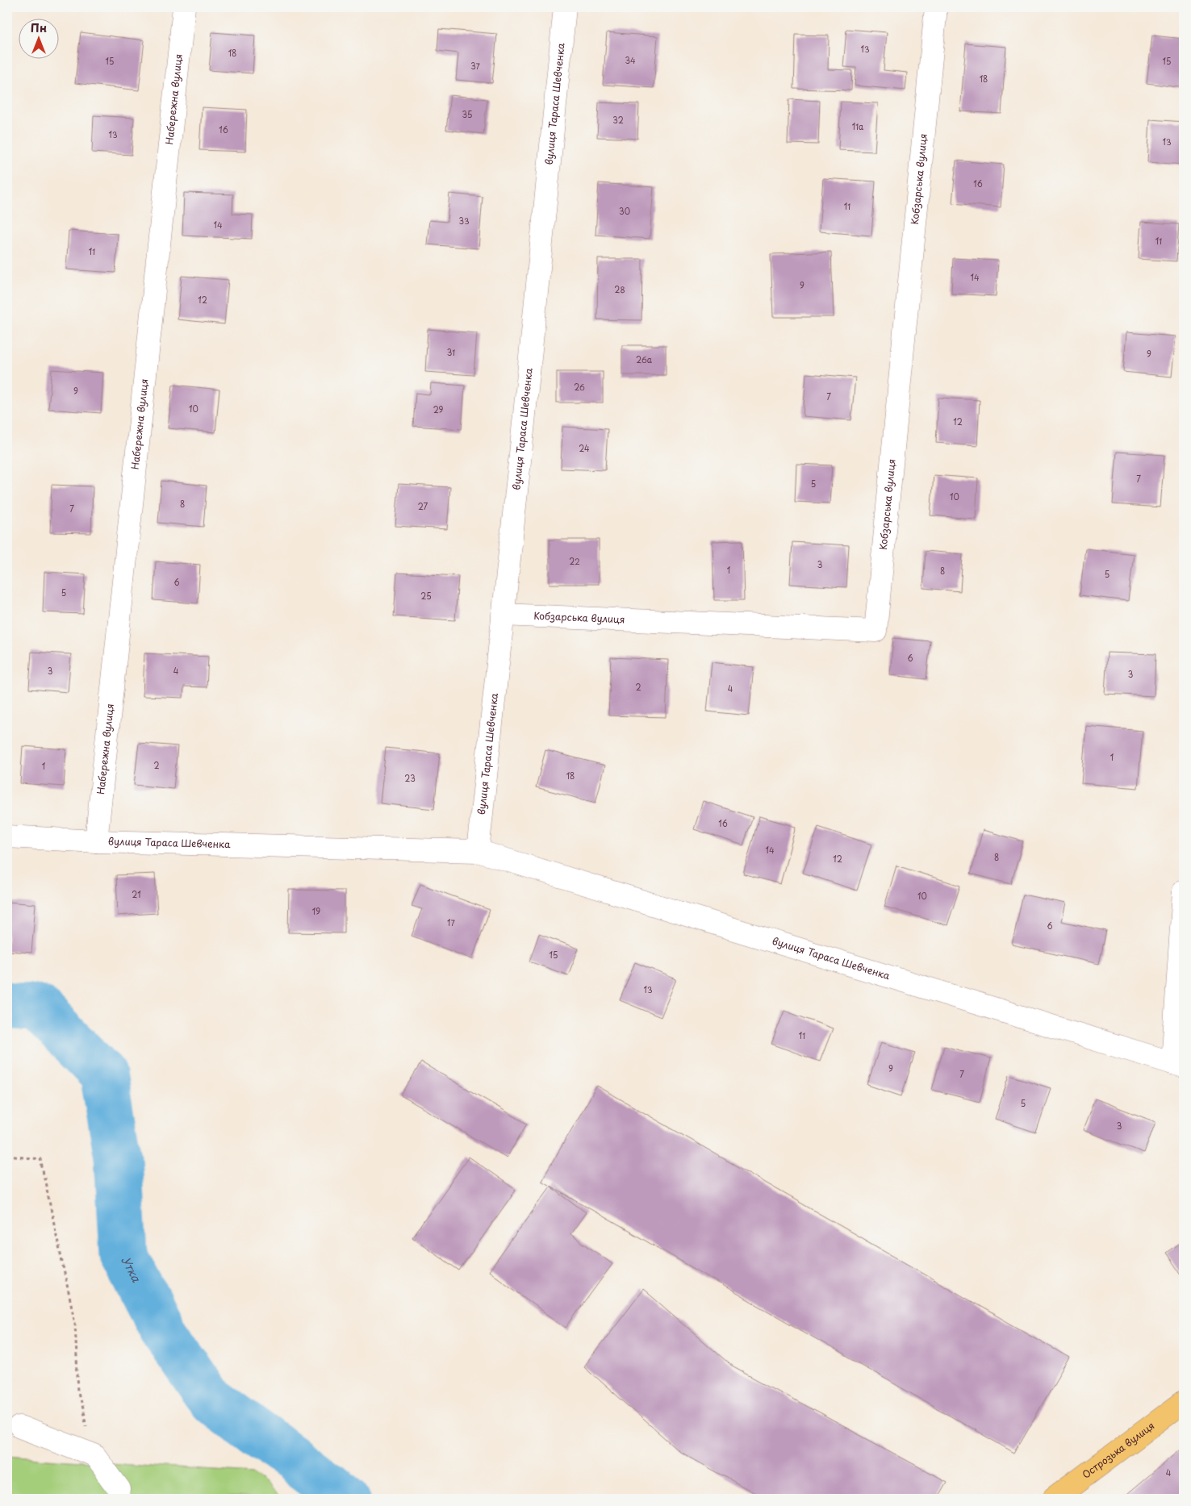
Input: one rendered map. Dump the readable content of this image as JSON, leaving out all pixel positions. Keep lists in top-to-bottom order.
{
  "streets": {
    "main road": ["Острозька вулиця"],
    "street": ["Набережна вулиця", "вулиця Тараса Шевченка", "Кобзарська вулиця"]
  },
  "crossings": [
    ["Набережна вулиця", "вулиця Тараса Шевченка"],
    ["вулиця Тараса Шевченка", "Кобзарська вулиця"]
  ],
  "water": ["Утка"],
  "house_numbers": [
    "13",
    "18",
    "34",
    "15",
    "15",
    "37",
    "18",
    "35",
    "32",
    "11а",
    "16",
    "13",
    "13",
    "16",
    "11",
    "30",
    "33",
    "14",
    "11",
    "11",
    "14",
    "9",
    "28",
    "12",
    "31",
    "9",
    "26а",
    "26",
    "9",
    "7",
    "10",
    "29",
    "12",
    "24",
    "7",
    "5",
    "10",
    "8",
    "27",
    "7",
    "22",
    "3",
    "1",
    "8",
    "5",
    "6",
    "5",
    "25",
    "6",
    "3",
    "4",
    "3",
    "2",
    "4",
    "1",
    "2",
    "1",
    "18",
    "23",
    "16",
    "14",
    "8",
    "12",
    "21",
    "10",
    "19",
    "17",
    "6",
    "15",
    "13",
    "11",
    "9",
    "7",
    "5",
    "3",
    "4"
  ],
  "north": "top"
}
